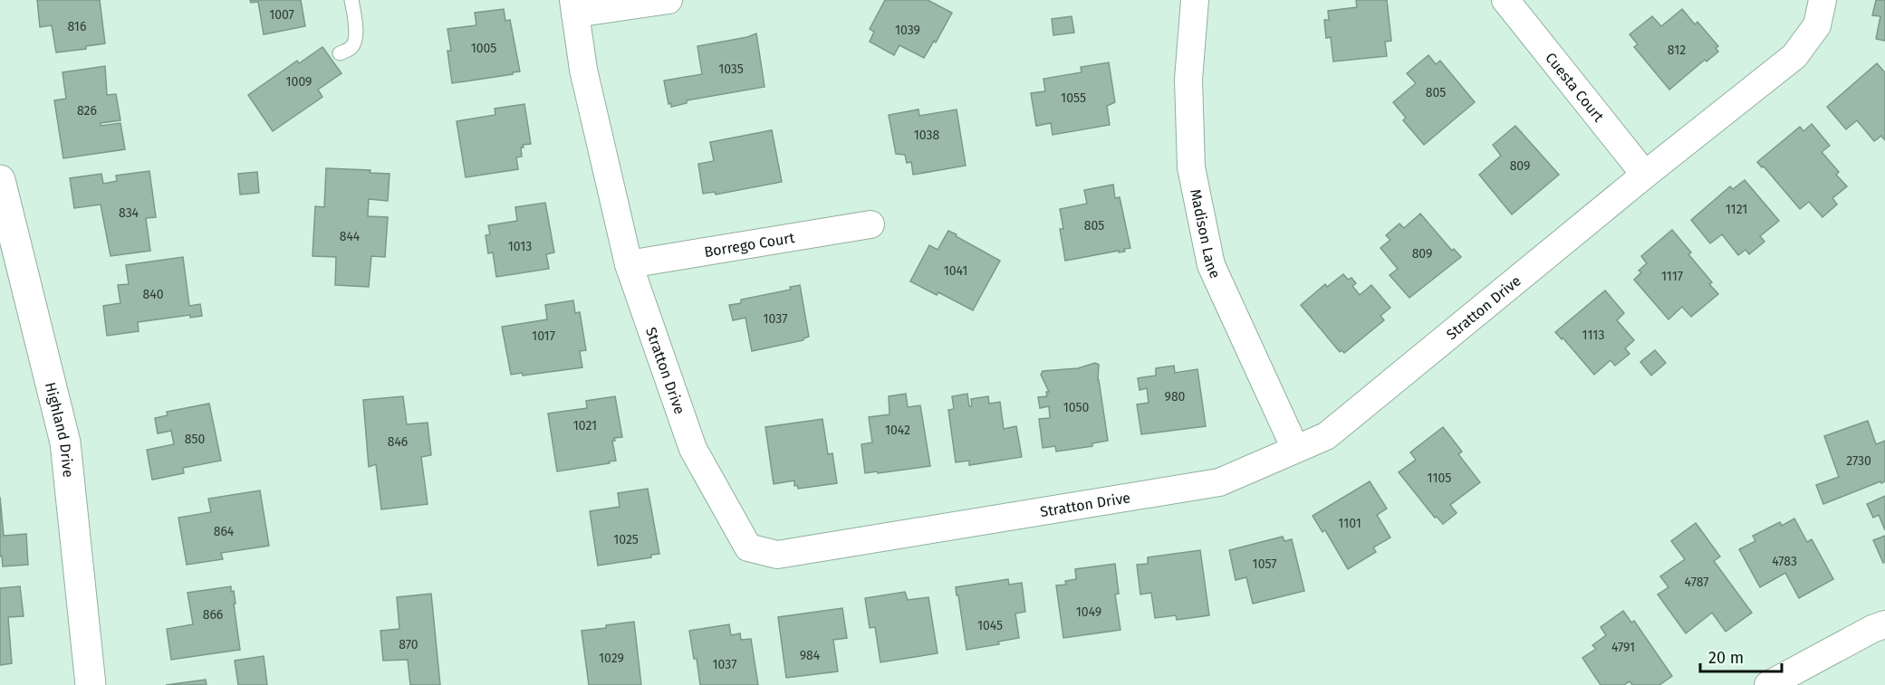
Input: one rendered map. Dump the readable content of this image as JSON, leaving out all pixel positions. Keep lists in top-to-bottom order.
{
  "streets": {
    "street": [
      "Cuesta Court",
      "Madison Lane",
      "Borrego Court",
      "Stratton Drive",
      "Highland Drive"
    ]
  },
  "crossings": [
    ["Cuesta Court", "Stratton Drive"],
    ["Madison Lane", "Stratton Drive"],
    ["Borrego Court", "Stratton Drive"]
  ],
  "house_numbers": [
    "1007",
    "816",
    "1039",
    "1005",
    "812",
    "1035",
    "1009",
    "805",
    "1055",
    "826",
    "1038",
    "809",
    "1121",
    "834",
    "805",
    "844",
    "1013",
    "809",
    "1041",
    "1117",
    "840",
    "1037",
    "1113",
    "1017",
    "980",
    "1050",
    "1021",
    "1042",
    "850",
    "846",
    "2730",
    "1105",
    "1101",
    "864",
    "1025",
    "4783",
    "1057",
    "4787",
    "1049",
    "866",
    "1045",
    "870",
    "4791",
    "984",
    "1029",
    "1037"
  ],
  "scale_bar": "20 m"
}
